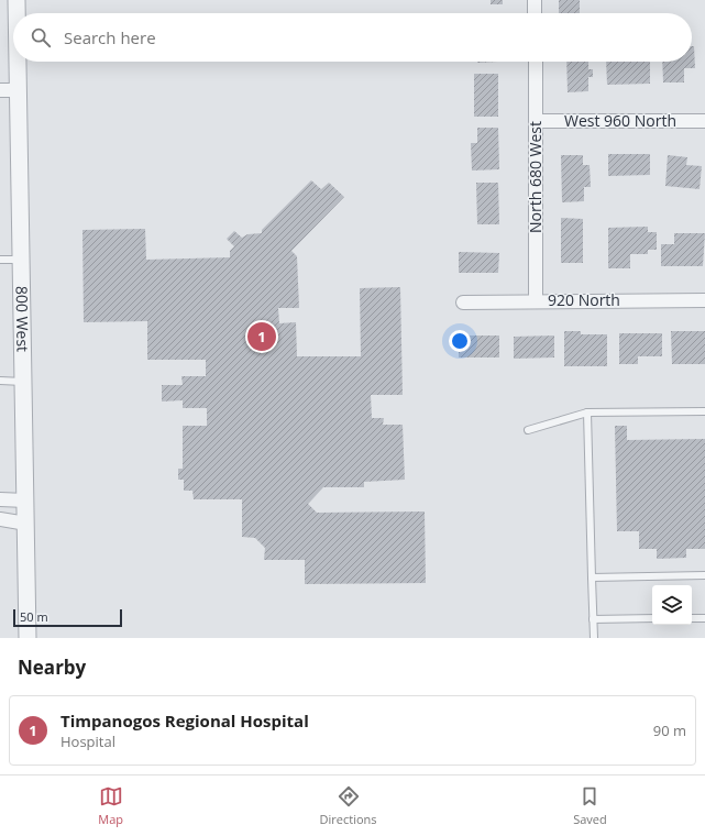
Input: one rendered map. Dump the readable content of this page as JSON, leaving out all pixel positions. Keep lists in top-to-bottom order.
{
  "streets": {
    "street": [
      "West 960 North",
      "North 680 West",
      "920 North",
      "800 West"
    ]
  },
  "crossings": [
    ["West 960 North", "North 680 West"],
    ["North 680 West", "920 North"]
  ],
  "scale_bar": "50 m",
  "page": {
    "search": "Search here",
    "pins": "1",
    "scale": "50 m",
    "heading": "Nearby",
    "list": [
      {
        "mark": "1",
        "name": "Timpanogos Regional Hospital",
        "note": "Hospital",
        "value": "90 m"
      }
    ],
    "nav": ["Map", "Directions", "Saved"]
  }
}
